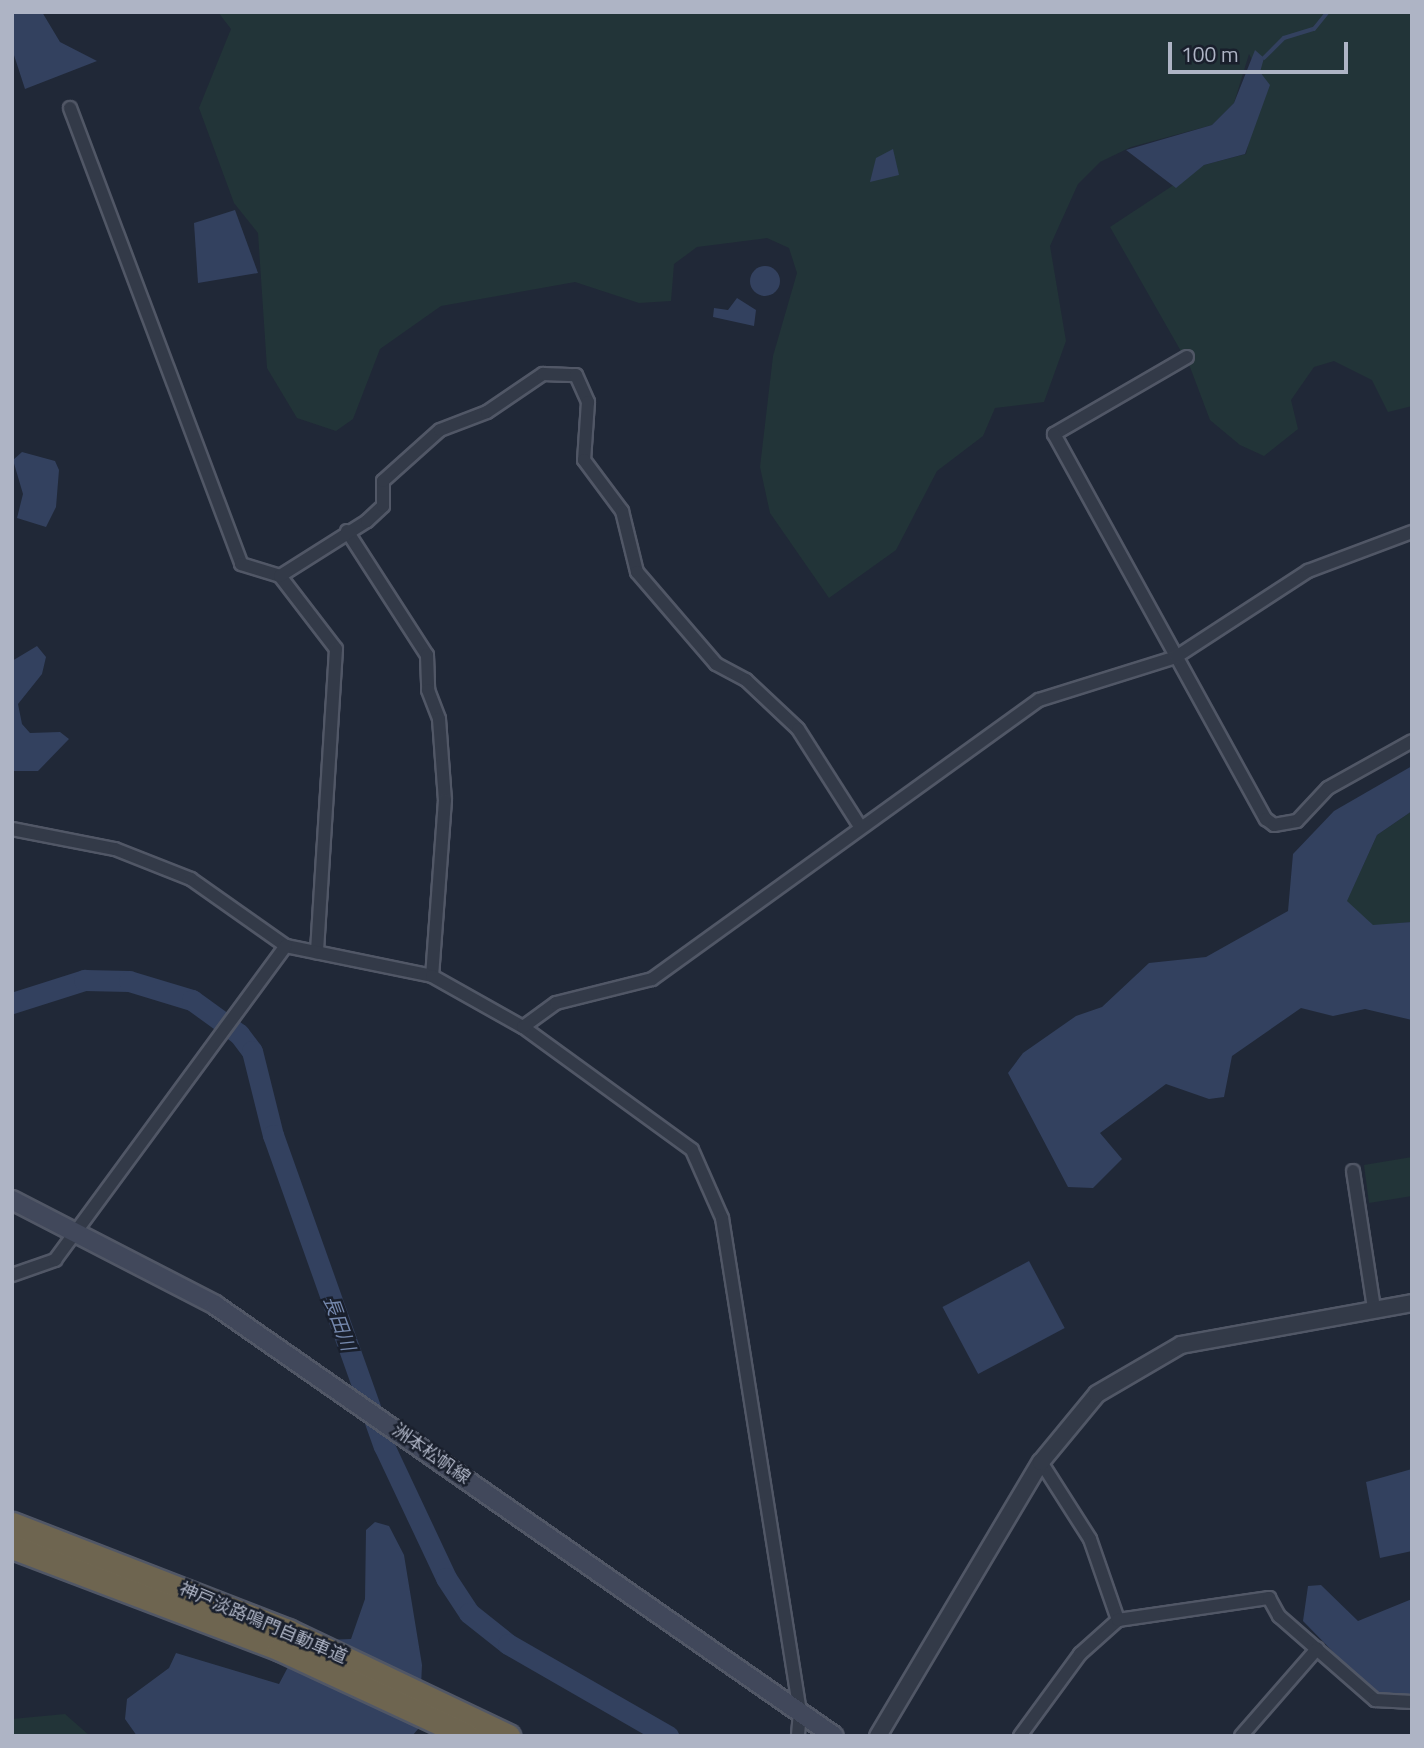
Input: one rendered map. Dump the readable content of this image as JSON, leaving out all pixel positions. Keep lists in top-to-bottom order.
{
  "streets": {
    "highway": ["神戸淡路鳴門自動車道"],
    "main road": ["洲本松帆線"]
  },
  "water": ["長田川"],
  "scale_bar": "100 m"
}
